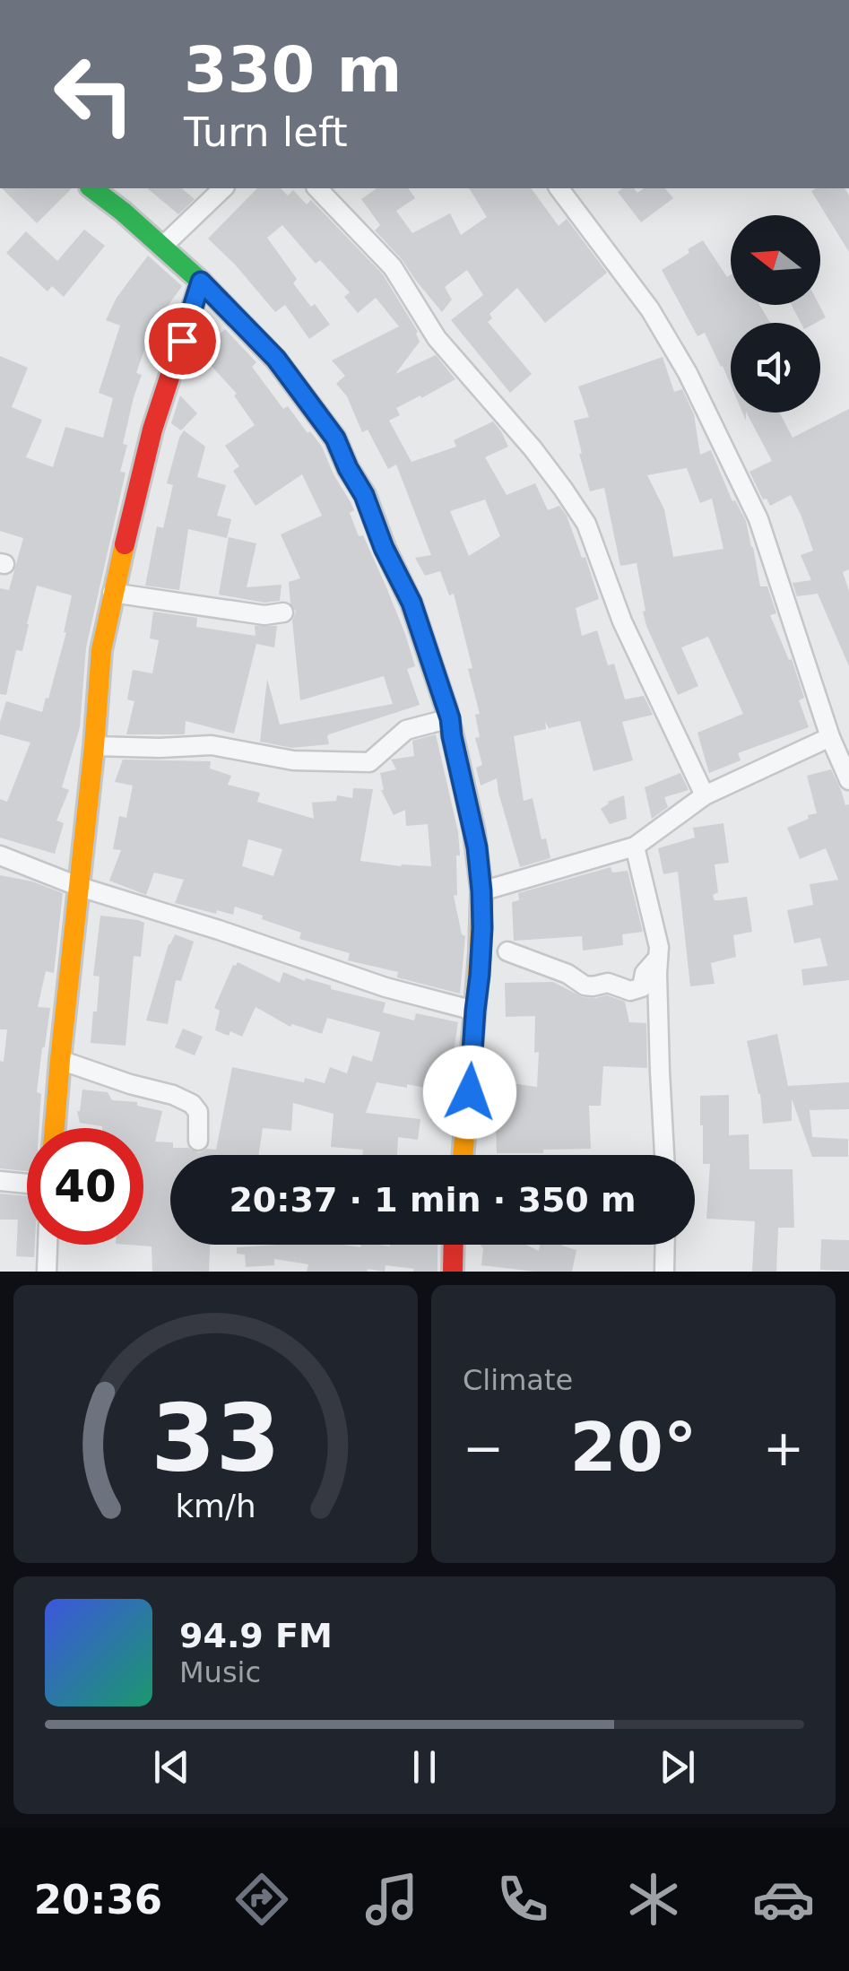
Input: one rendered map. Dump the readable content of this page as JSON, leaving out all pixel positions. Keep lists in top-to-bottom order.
{
  "north": "left",
  "page": {
    "turn": ["330 m", "Turn left"],
    "limit": "40",
    "trip": "20:37 · 1 min · 350 m",
    "tile": "Climate",
    "heat": ["−", "20°", "+"],
    "song": ["94.9 FM", "Music"],
    "tabs": "20:36",
    "gauge": ["33", "km/h"]
  }
}
